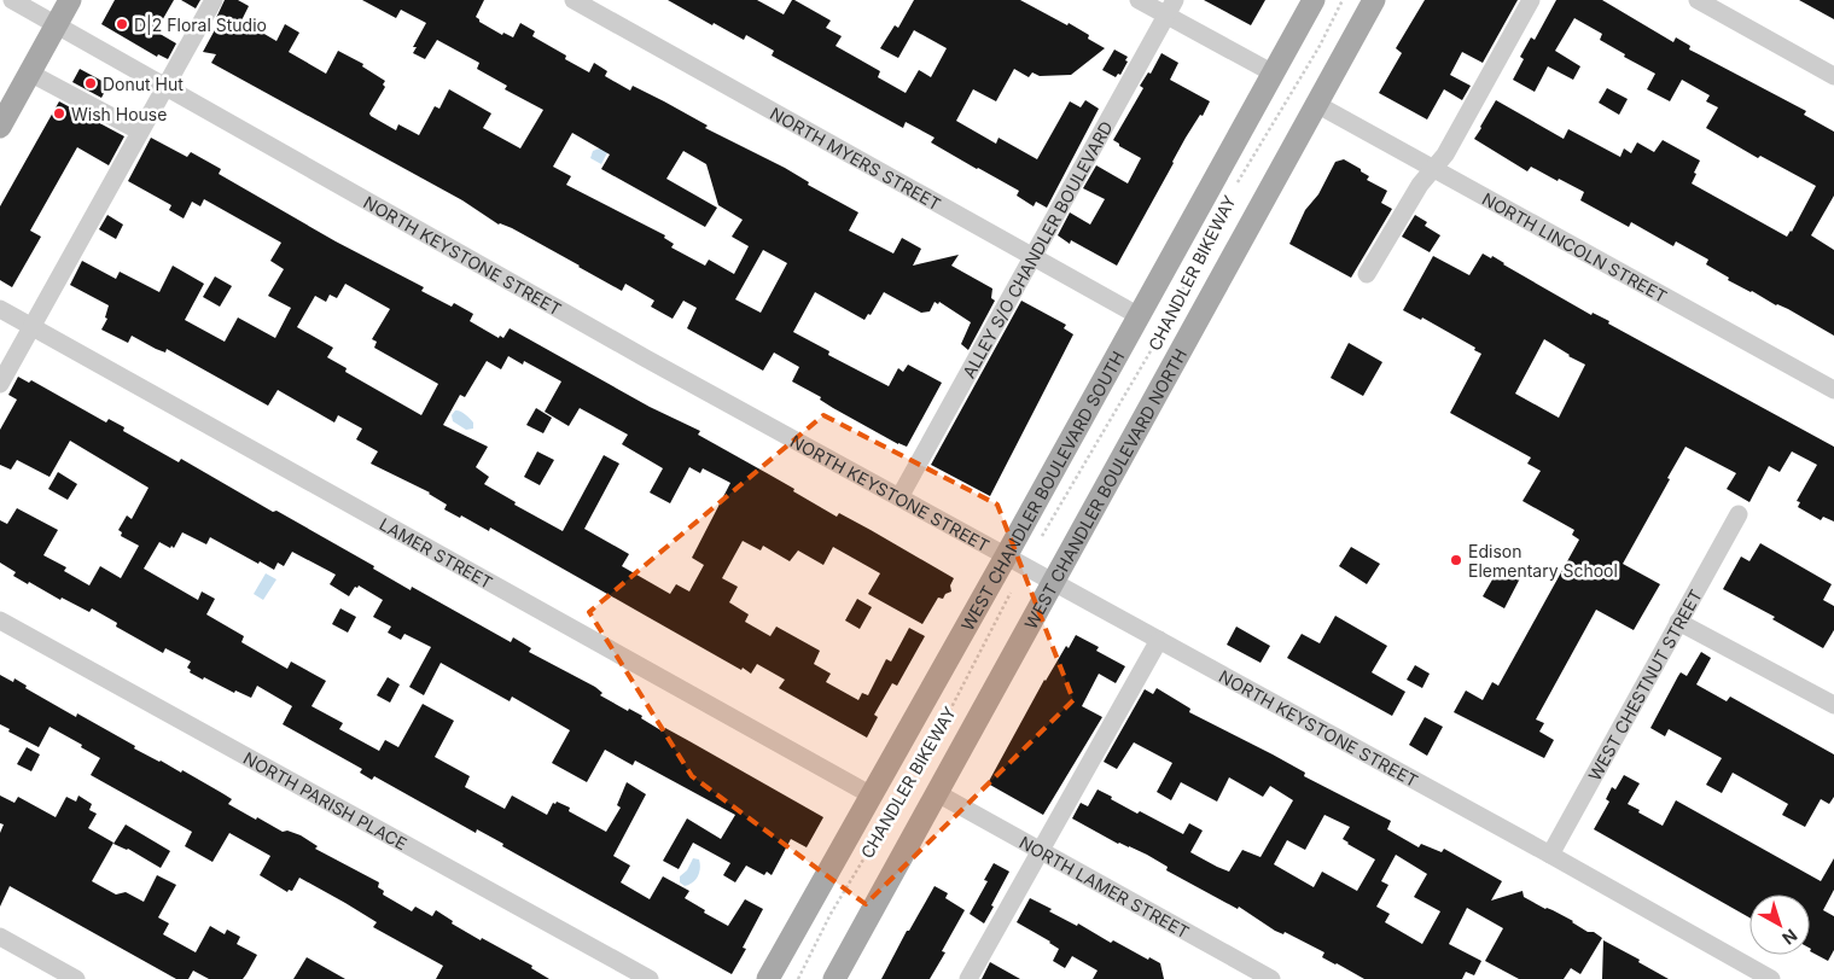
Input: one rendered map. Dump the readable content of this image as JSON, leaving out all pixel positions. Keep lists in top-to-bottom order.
{
  "streets": {
    "main road": ["WEST CHANDLER BOULEVARD SOUTH", "WEST CHANDLER BOULEVARD NORTH"],
    "street": [
      "NORTH MYERS STREET",
      "NORTH LINCOLN STREET",
      "ALLEY S/O CHANDLER BOULEVARD",
      "NORTH KEYSTONE STREET",
      "LAMER STREET",
      "WEST CHESTNUT STREET",
      "NORTH PARISH PLACE",
      "NORTH LAMER STREET"
    ],
    "path": ["CHANDLER BIKEWAY"]
  },
  "crossings": [
    ["NORTH MYERS STREET", "ALLEY S/O CHANDLER BOULEVARD"],
    ["NORTH MYERS STREET", "WEST CHANDLER BOULEVARD SOUTH"],
    ["NORTH LINCOLN STREET", "WEST CHANDLER BOULEVARD NORTH"],
    ["ALLEY S/O CHANDLER BOULEVARD", "NORTH KEYSTONE STREET"],
    ["NORTH KEYSTONE STREET", "WEST CHANDLER BOULEVARD SOUTH"],
    ["NORTH KEYSTONE STREET", "WEST CHANDLER BOULEVARD NORTH"],
    ["NORTH KEYSTONE STREET", "WEST CHESTNUT STREET"],
    ["WEST CHANDLER BOULEVARD SOUTH", "LAMER STREET"],
    ["WEST CHANDLER BOULEVARD NORTH", "NORTH LAMER STREET"]
  ],
  "places": [
    "D|2 Floral Studio",
    "Donut Hut",
    "Wish House",
    "Edison Elementary School"
  ],
  "north": "bottom right"
}
